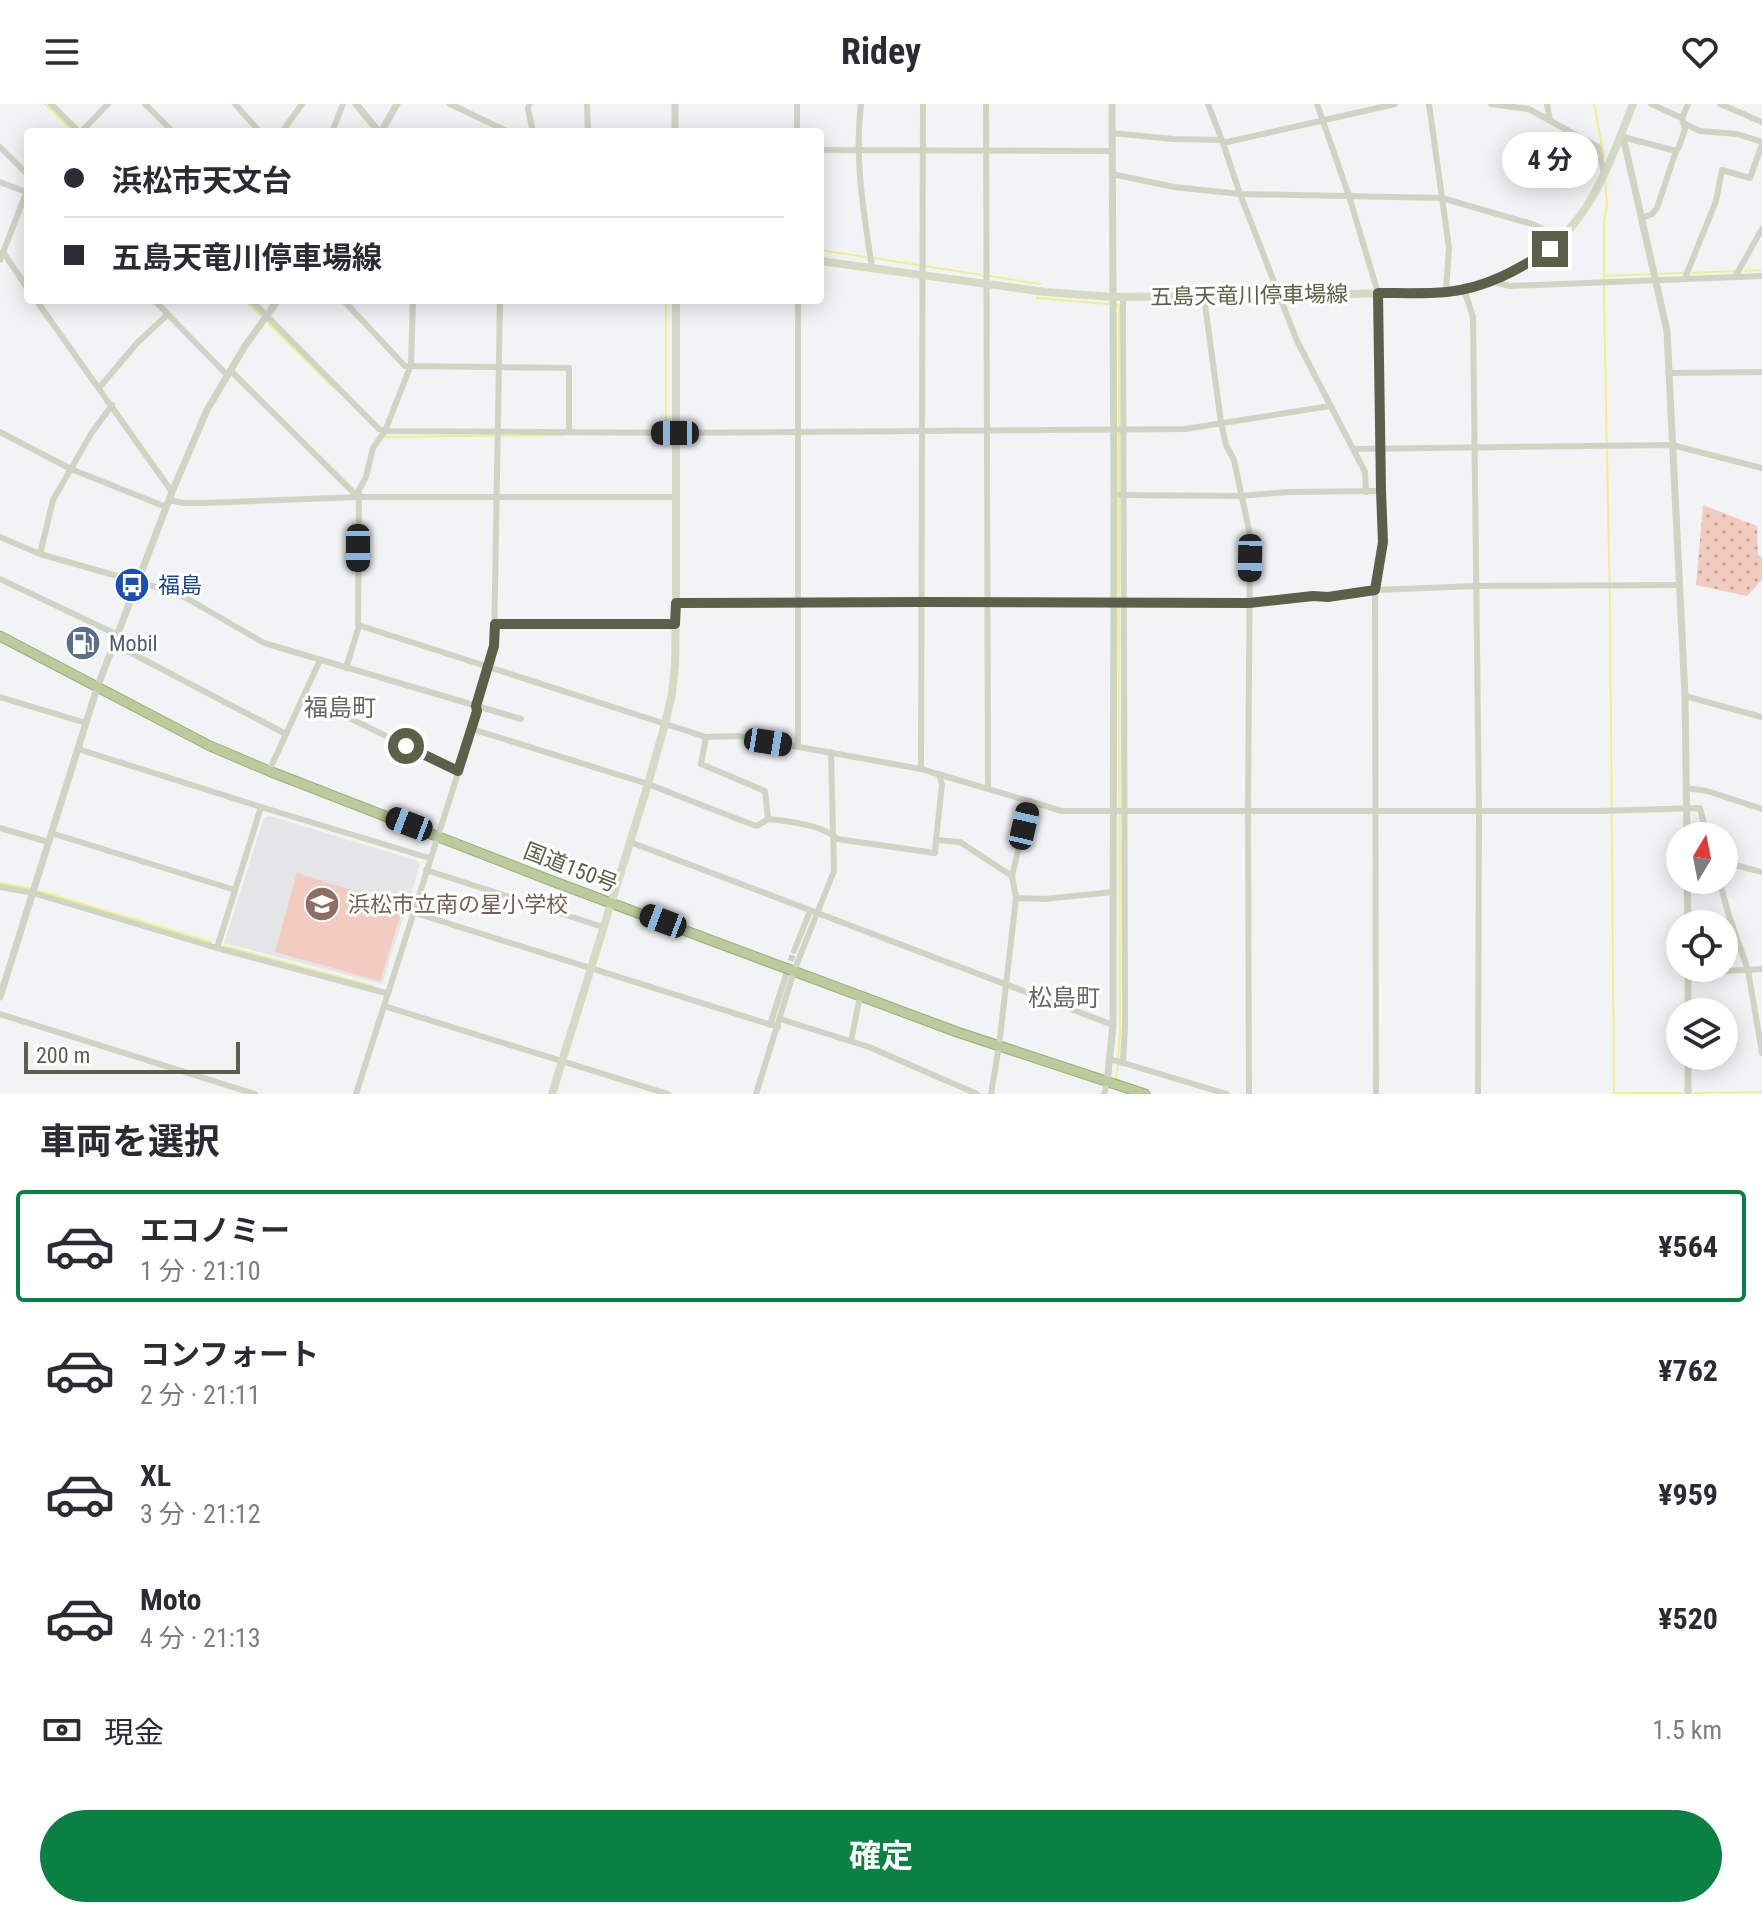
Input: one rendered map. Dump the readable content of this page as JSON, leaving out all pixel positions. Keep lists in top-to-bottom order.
{
  "streets": {
    "highway": ["国道150号"],
    "main road": ["五島天竜川停車場線"]
  },
  "districts": ["福島町", "松島町"],
  "places": {
    "bus stop": ["福島"],
    "fuel station": ["Mobil"],
    "school or university": ["浜松市立南の星小学校"]
  },
  "scale_bar": "200 m",
  "north": "top",
  "page": {
    "header": "Ridey",
    "banner": ["浜松市天文台", "五島天竜川停車場線"],
    "bubble": "4 分",
    "scale": "200 m",
    "heading": "車両を選択",
    "list": [
      {
        "name": "エコノミー",
        "note": "1 分 · 21:10",
        "value": "¥564"
      },
      {
        "name": "コンフォート",
        "note": "2 分 · 21:11",
        "value": "¥762"
      },
      {
        "name": "XL",
        "note": "3 分 · 21:12",
        "value": "¥959"
      },
      {
        "name": "Moto",
        "note": "4 分 · 21:13",
        "value": "¥520"
      }
    ],
    "pay": ["現金", "1.5 km"],
    "buttons": "確定"
  }
}
